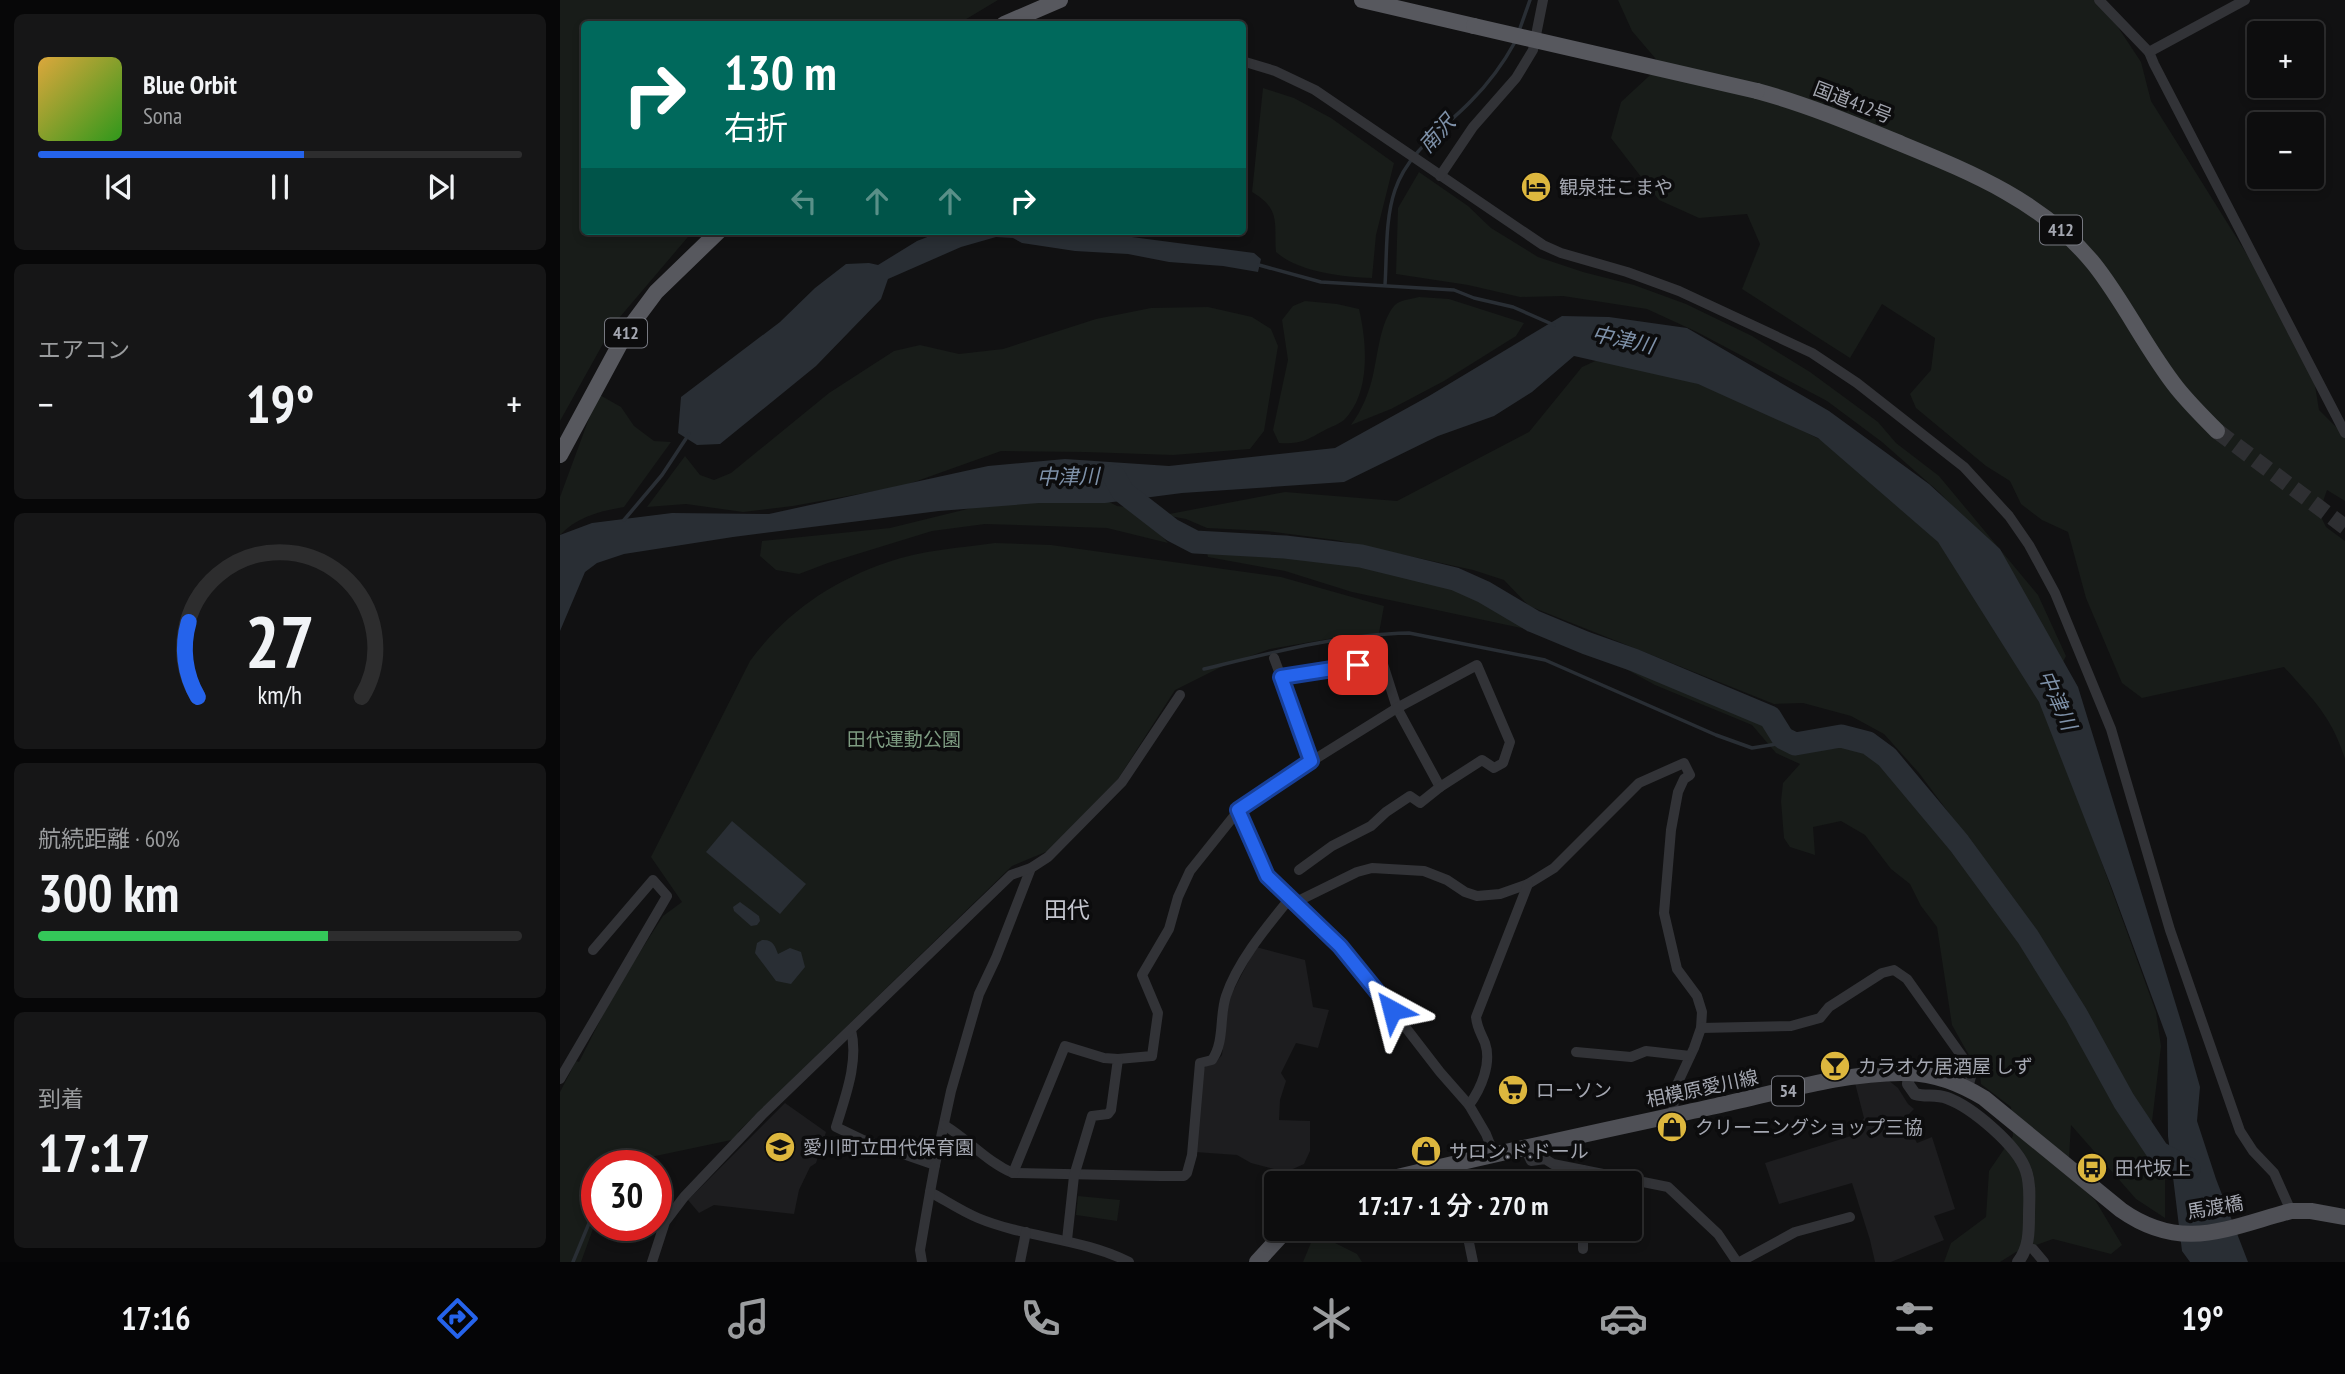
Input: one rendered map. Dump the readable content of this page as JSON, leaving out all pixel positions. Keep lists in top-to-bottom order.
{
  "streets": {
    "highway": ["国道412号", "412"],
    "main road": ["相模原愛川線", "54", "馬渡橋"]
  },
  "crossings": [
    ["相模原愛川線", "馬渡橋"],
    ["54", "馬渡橋"]
  ],
  "districts": ["田代"],
  "water": ["南沢", "中津川"],
  "parks": ["田代運動公園"],
  "places": {
    "hotel": ["観泉荘こまや"],
    "bar": ["カラオケ居酒屋 しず"],
    "supermarket": ["ローソン"],
    "shop": ["クリーニングショップ三協", "サロン.ド.ドール"],
    "school or university": ["愛川町立田代保育園"],
    "bus stop": ["田代坂上"]
  },
  "page": {
    "map_buttons": ["+", "−"],
    "turn": ["130 m", "右折"],
    "song": ["Blue Orbit", "Sona"],
    "tile": [
      "エアコン",
      ["航続距離 · 60%", "300 km"],
      ["到着", "17:17"]
    ],
    "heat": ["−", "19°", "+"],
    "limit": "30",
    "trip": "17:17 · 1 分 · 270 m",
    "tabs": ["17:16", "19°"],
    "gauge": ["27", "km/h"]
  }
}
